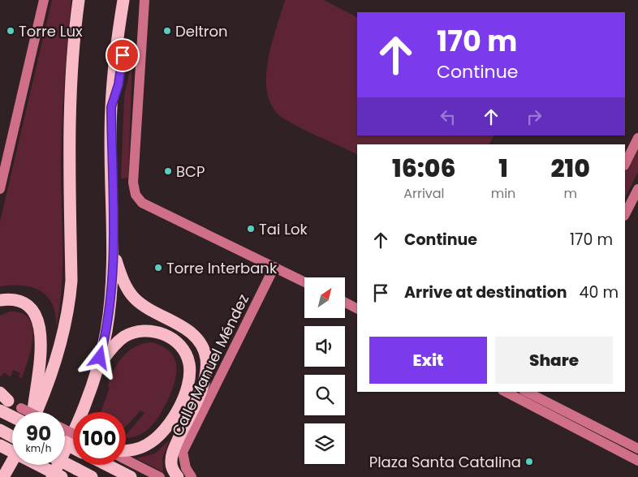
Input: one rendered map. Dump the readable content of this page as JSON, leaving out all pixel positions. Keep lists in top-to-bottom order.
{
  "streets": {
    "street": ["Calle Manuel Méndez"]
  },
  "places": [
    "Torre Lux",
    "Deltron",
    "BCP",
    "Tai Lok",
    "Torre Interbank",
    "Plaza Santa Catalina"
  ],
  "north": "top right",
  "page": {
    "turn": ["170 m", "Continue"],
    "eta": [
      "16:06",
      "Arrival",
      "1",
      "min",
      "210",
      "m"
    ],
    "list": [
      {
        "name": "Continue",
        "value": "170 m"
      },
      {
        "name": "Arrive at destination",
        "value": "40 m"
      }
    ],
    "buttons": ["Exit", "Share"],
    "speed": "90 km/h",
    "limit": "100"
  }
}
